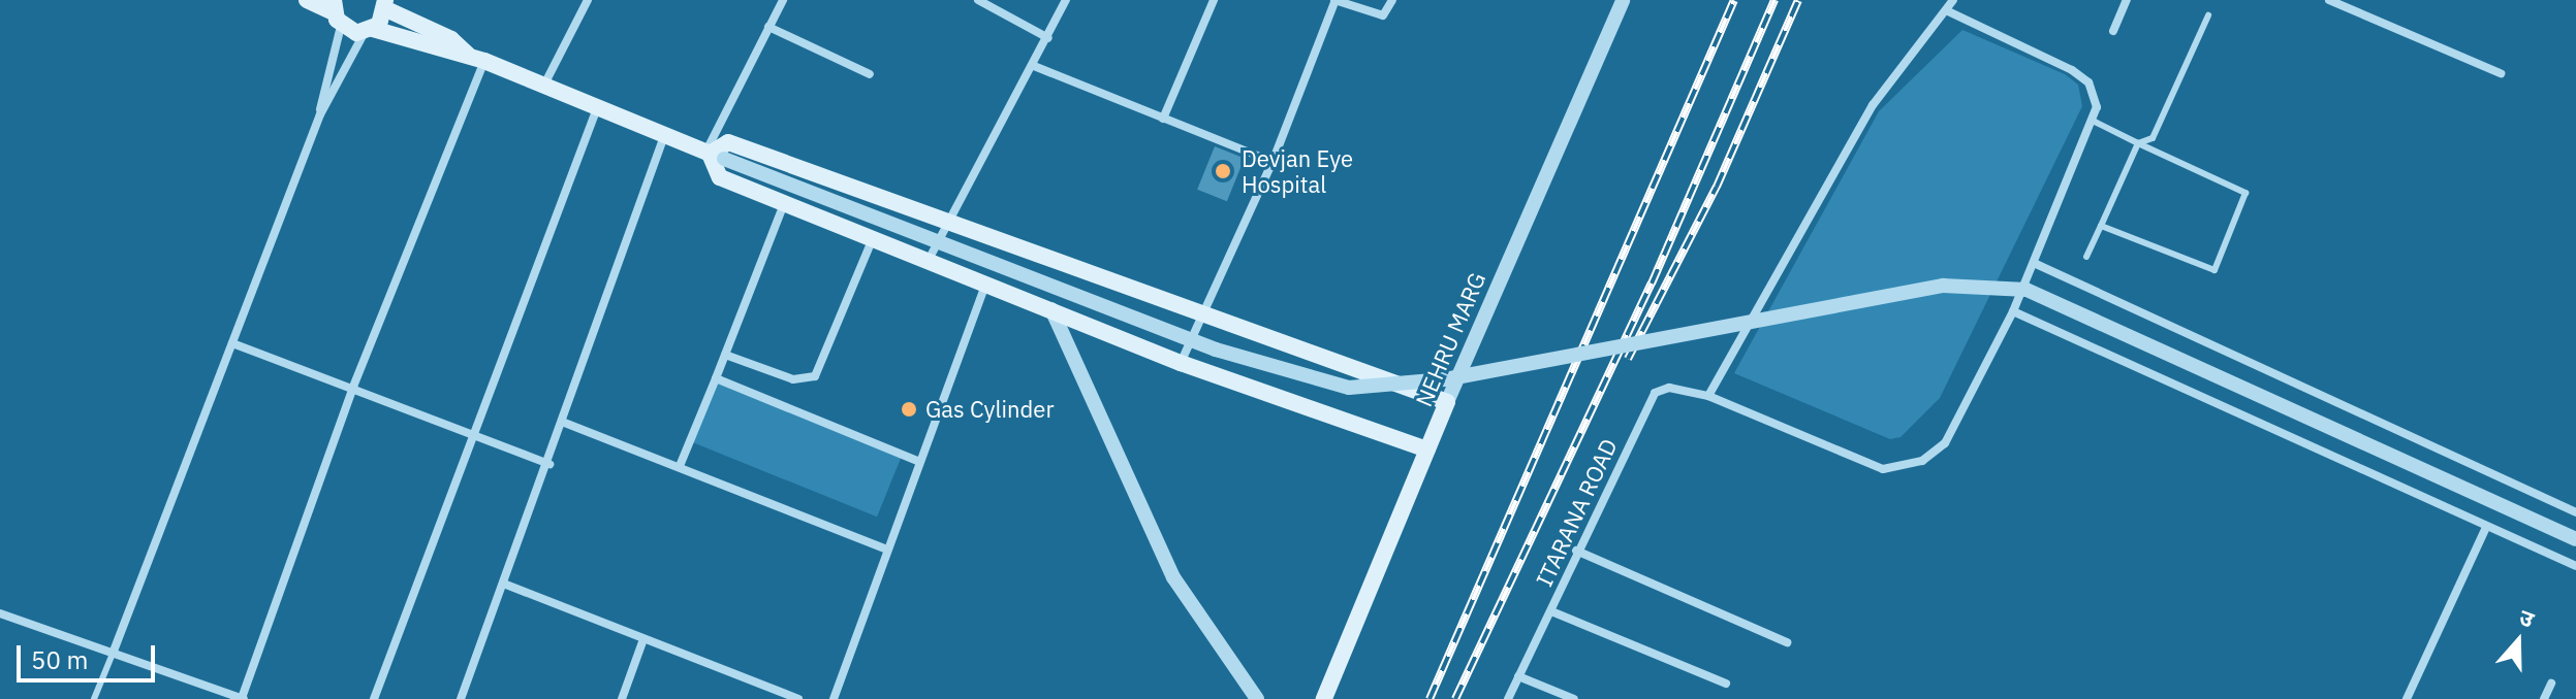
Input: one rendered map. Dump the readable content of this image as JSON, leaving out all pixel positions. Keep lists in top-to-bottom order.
{
  "streets": {
    "main road": ["NEHRU MARG"],
    "street": ["ITARANA ROAD"]
  },
  "places": ["Devjan Eye Hospital", "Gas Cylinder"],
  "scale_bar": "50 m",
  "north": "top"
}
